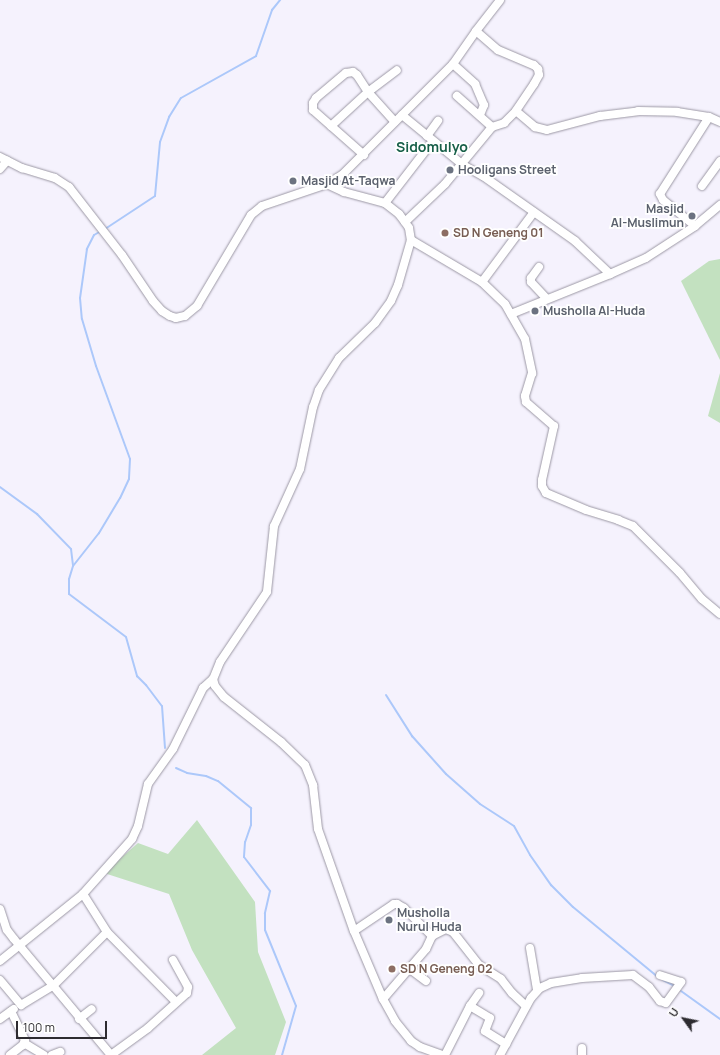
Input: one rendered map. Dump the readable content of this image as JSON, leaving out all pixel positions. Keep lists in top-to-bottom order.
{
  "districts": ["Sidomulyo"],
  "places": [
    "Hooligans Street",
    "Masjid At-Taqwa",
    "Masjid Al-Muslimun",
    "SD N Geneng 01",
    "Musholla Al-Huda",
    "Musholla Nurul Huda",
    "SD N Geneng 02"
  ],
  "scale_bar": "100 m",
  "north": "top left"
}
